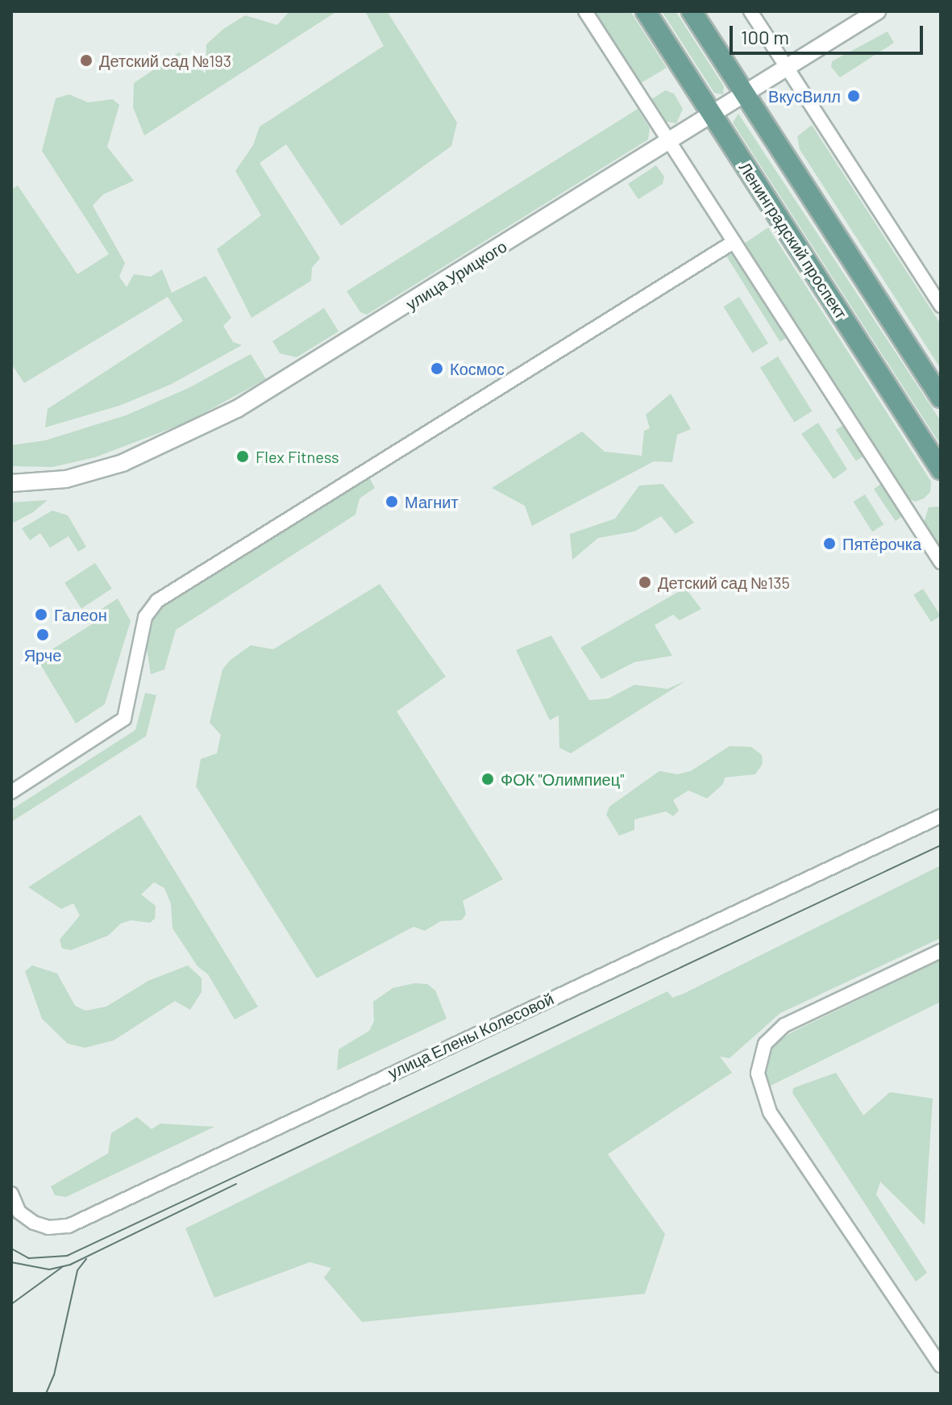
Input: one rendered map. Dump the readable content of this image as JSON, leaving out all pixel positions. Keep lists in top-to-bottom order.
{
  "streets": {
    "main road": ["Ленинградский проспект"],
    "street": ["улица Урицкого", "улица Елены Колесовой"]
  },
  "crossings": [
    ["Ленинградский проспект", "улица Урицкого"]
  ],
  "places": [
    "Детский сад №193",
    "ВкусВилл",
    "Космос",
    "Flex Fitness",
    "Магнит",
    "Пятёрочка",
    "Детский сад №135",
    "Галеон",
    "Ярче",
    "ФОК \"Олимпиец\""
  ],
  "scale_bar": "100 m"
}
